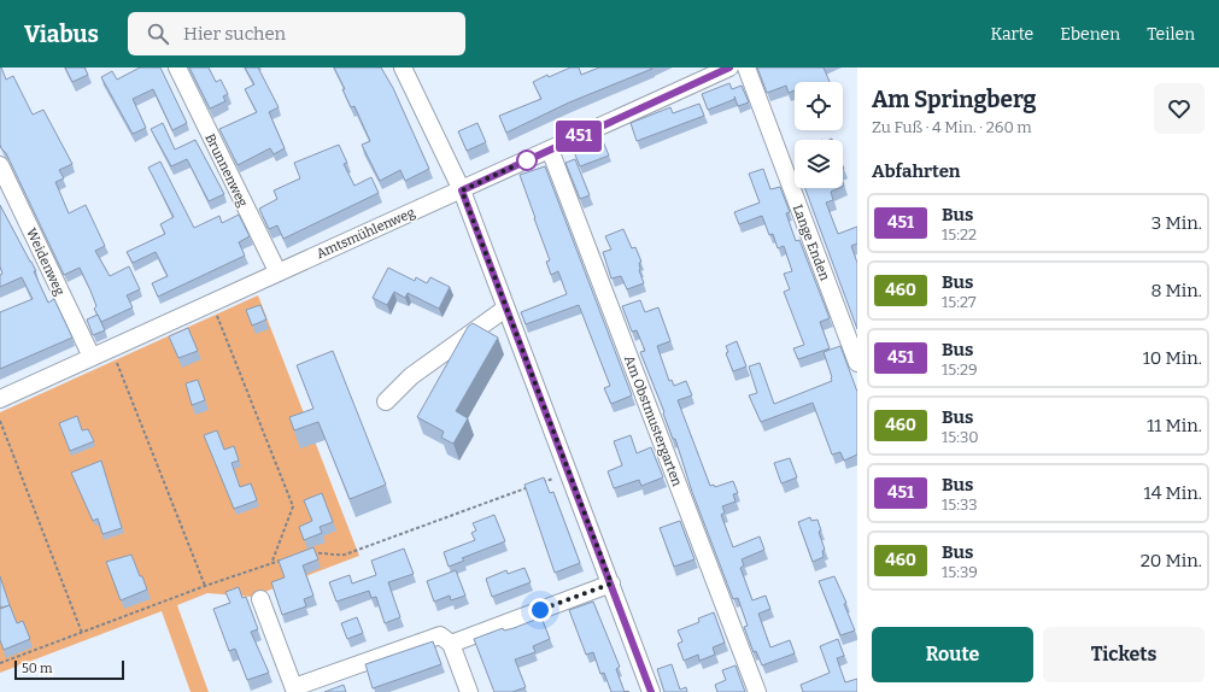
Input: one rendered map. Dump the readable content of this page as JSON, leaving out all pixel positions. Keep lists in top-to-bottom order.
{
  "streets": {
    "street": [
      "Brunnenweg",
      "Amtsmühlenweg",
      "Lange Enden",
      "Weidenweg",
      "Am Obstmustergarten"
    ]
  },
  "crossings": [
    ["Brunnenweg", "Amtsmühlenweg"],
    ["Amtsmühlenweg", "Weidenweg"],
    ["Amtsmühlenweg", "Am Obstmustergarten"]
  ],
  "lines": ["bus line 451"],
  "scale_bar": "50 m",
  "page": {
    "header": "Viabus",
    "search": "Hier suchen",
    "nav": ["Karte", "Ebenen", "Teilen"],
    "on_map": "451",
    "heading": [
      ["Am Springberg", "Zu Fuß · 4 Min. · 260 m"],
      "Abfahrten"
    ],
    "list": [
      {
        "mark": "451",
        "name": "Bus",
        "note": "15:22",
        "value": "3 Min."
      },
      {
        "mark": "460",
        "name": "Bus",
        "note": "15:27",
        "value": "8 Min."
      },
      {
        "mark": "451",
        "name": "Bus",
        "note": "15:29",
        "value": "10 Min."
      },
      {
        "mark": "460",
        "name": "Bus",
        "note": "15:30",
        "value": "11 Min."
      },
      {
        "mark": "451",
        "name": "Bus",
        "note": "15:33",
        "value": "14 Min."
      },
      {
        "mark": "460",
        "name": "Bus",
        "note": "15:39",
        "value": "20 Min."
      }
    ],
    "buttons": ["Route", "Tickets"],
    "scale": "50 m"
  }
}
